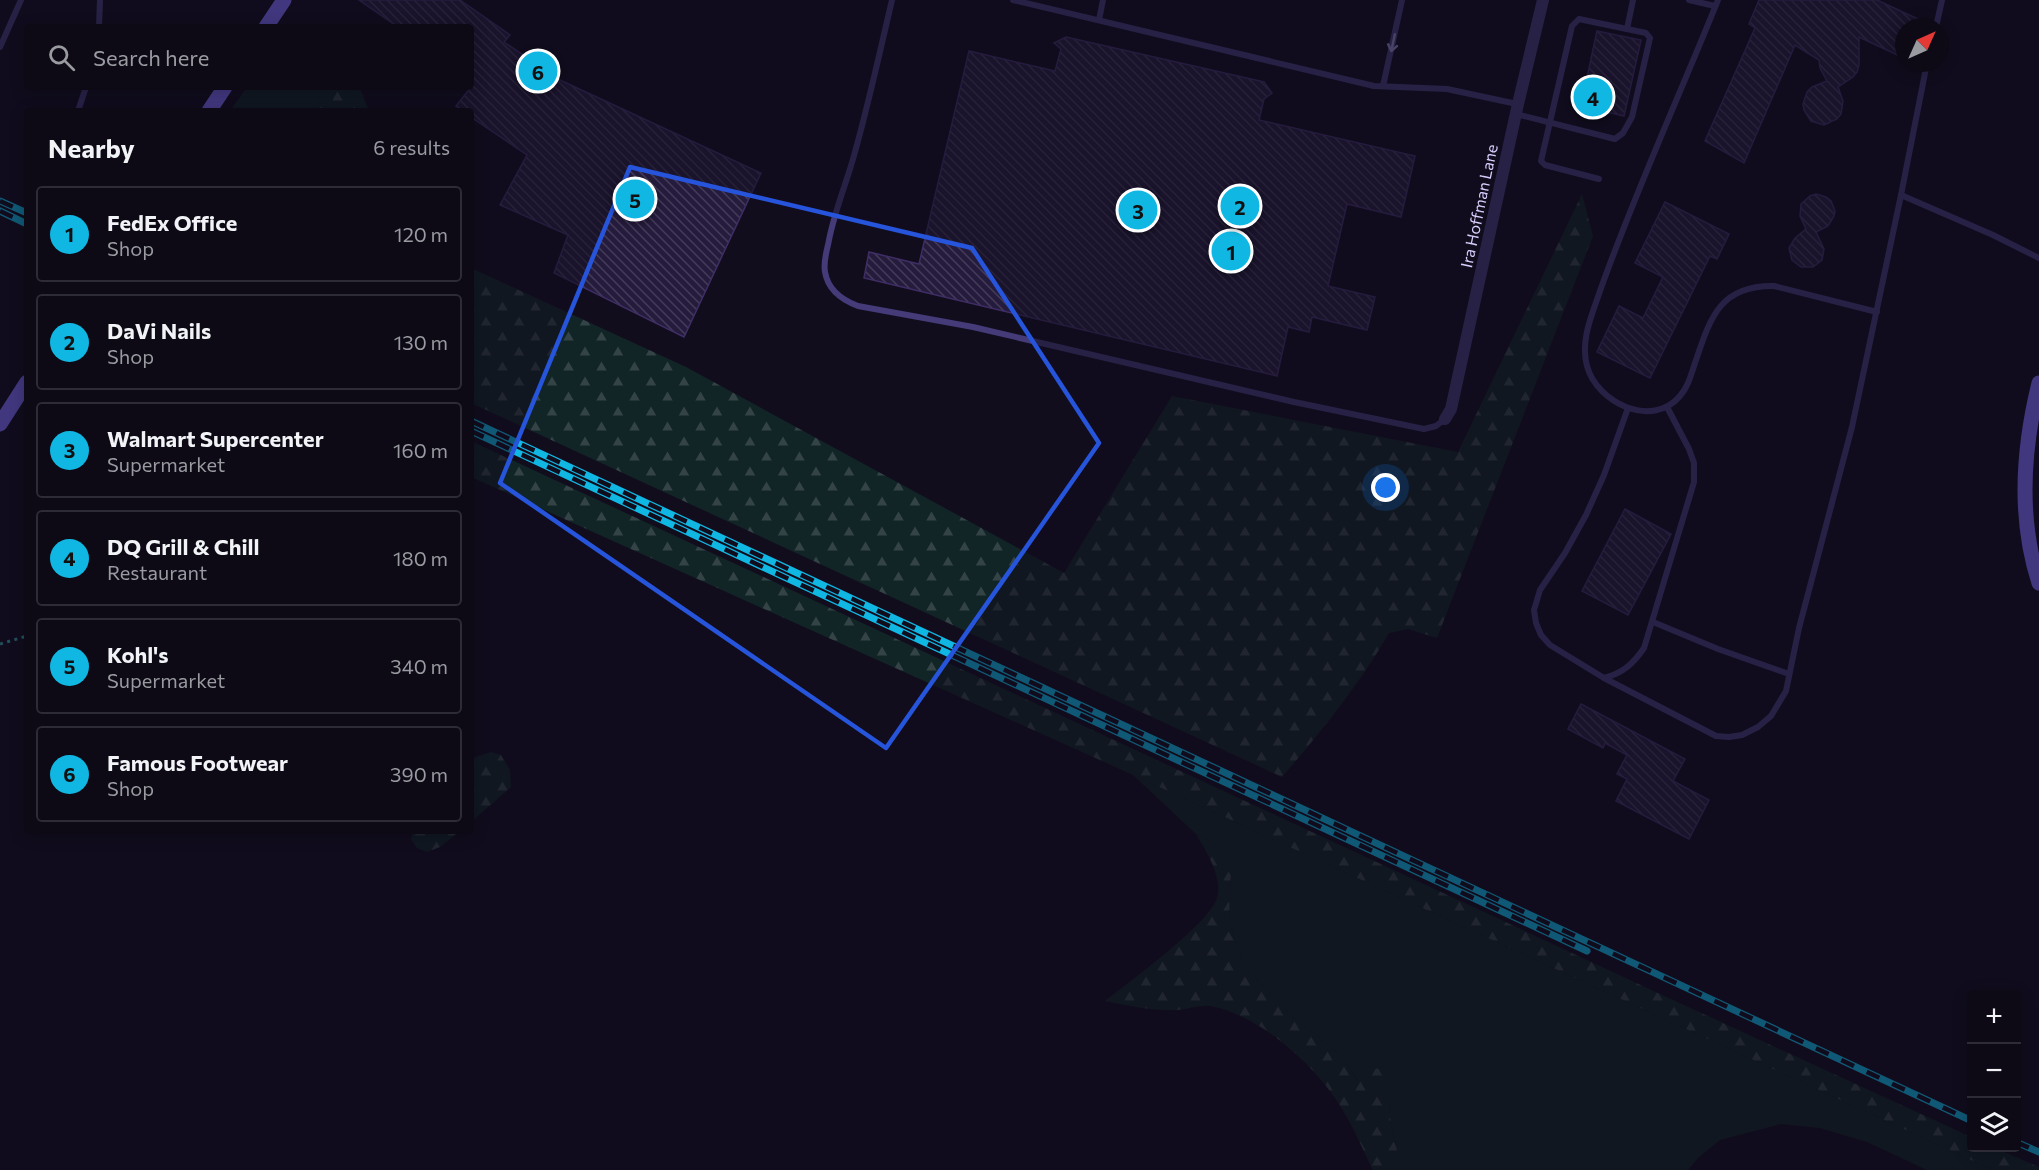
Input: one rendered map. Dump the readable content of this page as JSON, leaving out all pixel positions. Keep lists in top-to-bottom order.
{
  "streets": {
    "street": ["Ira Hoffman Lane"]
  },
  "north": "top right",
  "page": {
    "search": "Search here",
    "pins": [
      "6",
      "4",
      "5",
      "2",
      "3",
      "1"
    ],
    "heading": ["Nearby", "6 results"],
    "list": [
      {
        "mark": "1",
        "name": "FedEx Office",
        "note": "Shop",
        "value": "120 m"
      },
      {
        "mark": "2",
        "name": "DaVi Nails",
        "note": "Shop",
        "value": "130 m"
      },
      {
        "mark": "3",
        "name": "Walmart Supercenter",
        "note": "Supermarket",
        "value": "160 m"
      },
      {
        "mark": "4",
        "name": "DQ Grill & Chill",
        "note": "Restaurant",
        "value": "180 m"
      },
      {
        "mark": "5",
        "name": "Kohl's",
        "note": "Supermarket",
        "value": "340 m"
      },
      {
        "mark": "6",
        "name": "Famous Footwear",
        "note": "Shop",
        "value": "390 m"
      }
    ],
    "map_buttons": ["+", "−"]
  }
}
